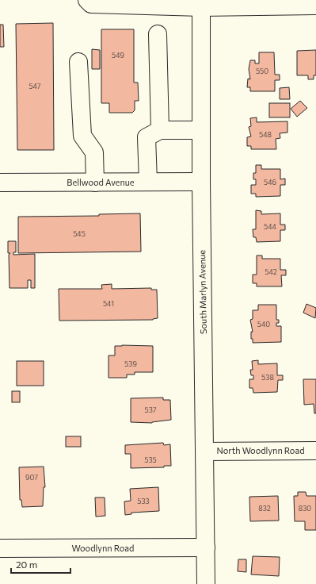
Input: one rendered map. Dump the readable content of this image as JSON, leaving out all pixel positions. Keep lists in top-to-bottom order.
{
  "streets": {
    "street": [
      "Bellwood Avenue",
      "South Marlyn Avenue",
      "North Woodlynn Road",
      "Woodlynn Road"
    ]
  },
  "crossings": [
    ["Bellwood Avenue", "South Marlyn Avenue"],
    ["South Marlyn Avenue", "North Woodlynn Road"],
    ["South Marlyn Avenue", "Woodlynn Road"]
  ],
  "house_numbers": [
    "549",
    "550",
    "547",
    "548",
    "546",
    "544",
    "545",
    "542",
    "541",
    "540",
    "539",
    "538",
    "537",
    "535",
    "907",
    "533",
    "832",
    "830"
  ],
  "scale_bar": "20 m"
}
